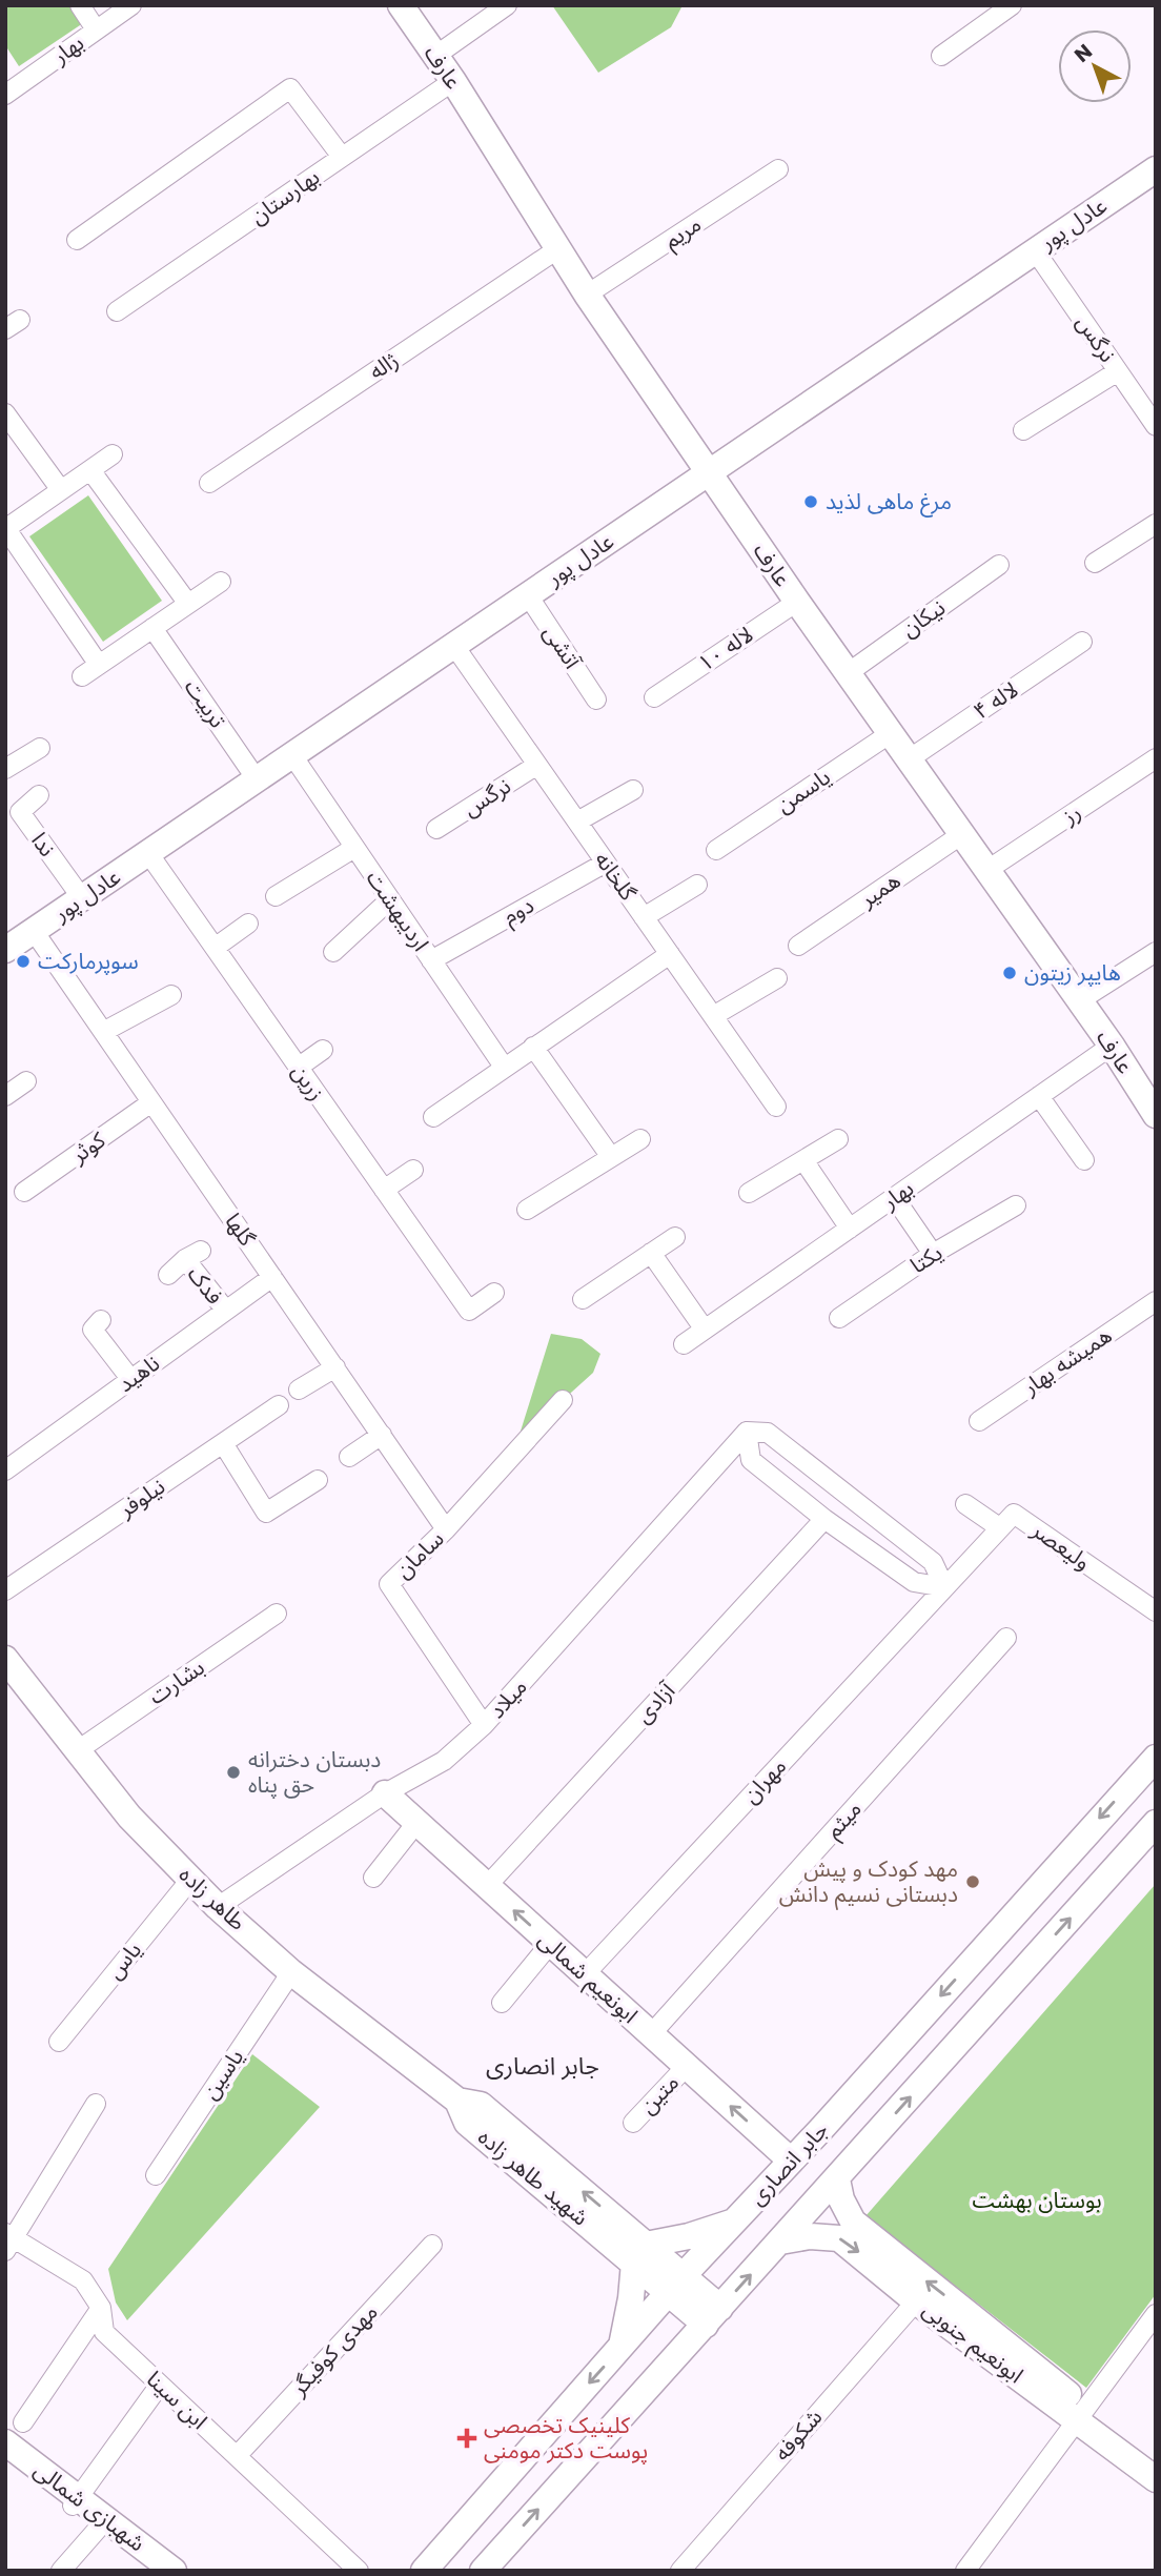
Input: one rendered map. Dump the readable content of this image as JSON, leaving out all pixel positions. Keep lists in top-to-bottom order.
{
  "streets": {
    "main road": [
      "عارف",
      "عادل پور",
      "طاهر زاده",
      "ابونعیم شمالی",
      "جابر انصاری",
      "شهید طاهر زاده",
      "ابونعیم جنوبی",
      "شهبازی شمالی"
    ],
    "street": [
      "بهار",
      "بهارستان",
      "مریم",
      "نرگس",
      "ژاله",
      "نیکان",
      "آتشی",
      "لاله ۱۰",
      "لاله ۴",
      "تربیت",
      "یاسمن",
      "رز",
      "ندا",
      "گلخانه",
      "همیر",
      "اردیبهشت",
      "دوم",
      "زرین",
      "کوثر",
      "گلها",
      "یکتا",
      "فدک",
      "همیشه بهار",
      "ناهید",
      "نیلوفر",
      "ولیعصر",
      "سامان",
      "بشارت",
      "میلاد",
      "آزادی",
      "مهران",
      "میثم",
      "یاس",
      "یاسین",
      "متین",
      "مهدی کوفیگر",
      "ابن سینا",
      "شکوفه"
    ]
  },
  "crossings": [
    ["بهار", "عارف"],
    ["عارف", "بهارستان"],
    ["عارف", "عادل پور"],
    ["عارف", "مریم"],
    ["عارف", "ژاله"],
    ["عارف", "نیکان"],
    ["عارف", "لاله ۱۰"],
    ["عارف", "لاله ۴"],
    ["عارف", "یاسمن"],
    ["عارف", "رز"],
    ["عارف", "همیر"],
    ["عادل پور", "نرگس"],
    ["عادل پور", "آتشی"],
    ["عادل پور", "تربیت"],
    ["عادل پور", "ندا"],
    ["عادل پور", "گلخانه"],
    ["عادل پور", "اردیبهشت"],
    ["عادل پور", "زرین"],
    ["عادل پور", "گلها"],
    ["نرگس", "گلخانه"],
    ["گلخانه", "دوم"],
    ["اردیبهشت", "دوم"],
    ["کوثر", "گلها"],
    ["گلها", "ناهید"],
    ["گلها", "سامان"],
    ["فدک", "ناهید"],
    ["ولیعصر", "مهران"],
    ["سامان", "میلاد"],
    ["بشارت", "طاهر زاده"],
    ["میلاد", "طاهر زاده"],
    ["میلاد", "ابونعیم شمالی"],
    ["آزادی", "ابونعیم شمالی"],
    ["مهران", "ابونعیم شمالی"],
    ["میثم", "ابونعیم شمالی"],
    ["طاهر زاده", "یاس"],
    ["طاهر زاده", "یاسین"],
    ["طاهر زاده", "شهید طاهر زاده"],
    ["ابونعیم شمالی", "متین"],
    ["ابونعیم شمالی", "جابر انصاری"],
    ["جابر انصاری", "شهید طاهر زاده"],
    ["جابر انصاری", "ابونعیم جنوبی"],
    ["ابونعیم جنوبی", "شکوفه"],
    ["مهدی کوفیگر", "ابن سینا"]
  ],
  "one_way": ["ابونعیم شمالی"],
  "districts": ["جابر انصاری"],
  "parks": ["بوستان بهشت"],
  "places": {
    "other": [
      "مرغ ماهی لذید",
      "سوپرمارکت",
      "هایپر زیتون",
      "دبستان دخترانه حق پناه",
      "مهد کودک و پیش دبستانی نسیم دانش"
    ],
    "health": ["کلینیک تخصصی پوست دکتر مومنی"]
  },
  "north": "top left"
}
